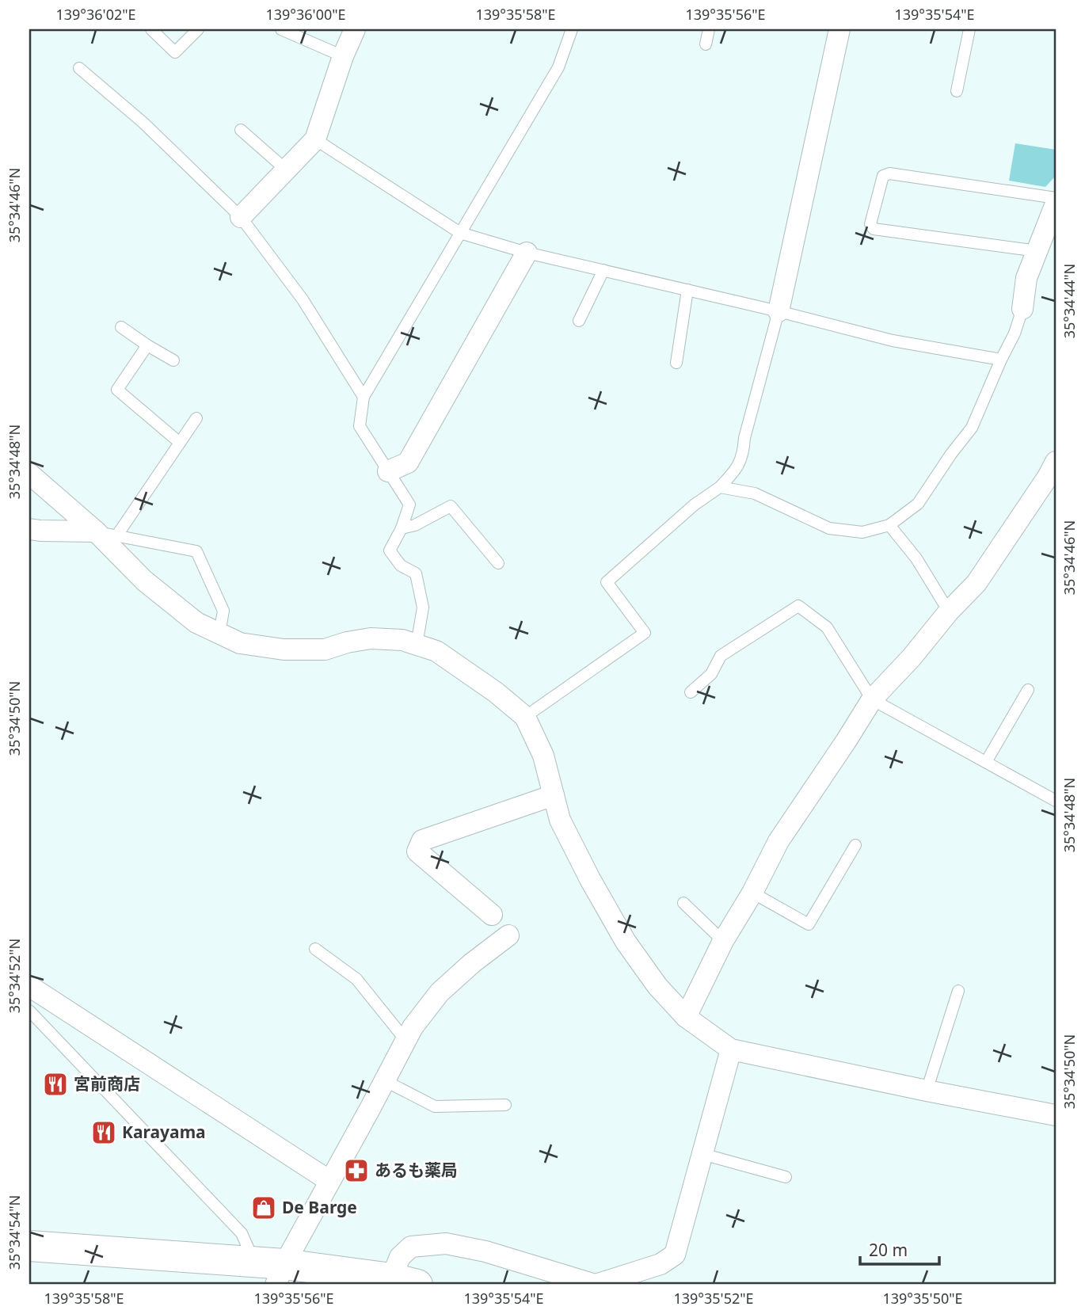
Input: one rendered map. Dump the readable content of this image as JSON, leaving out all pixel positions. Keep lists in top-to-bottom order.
{
  "places": {
    "restaurant": ["宮前商店", "Karayama"],
    "pharmacy": ["あるも薬局"],
    "shop": ["De Barge"]
  },
  "scale_bar": "20 m",
  "coordinates": [
    "139°36'02\"E",
    "139°36'00\"E",
    "139°35'58\"E",
    "139°35'56\"E",
    "139°35'54\"E",
    "35°34'46\"N",
    "35°34'44\"N",
    "35°34'48\"N",
    "35°34'50\"N",
    "35°34'52\"N",
    "35°34'54\"N",
    "139°35'52\"E",
    "139°35'50\"E"
  ]
}
